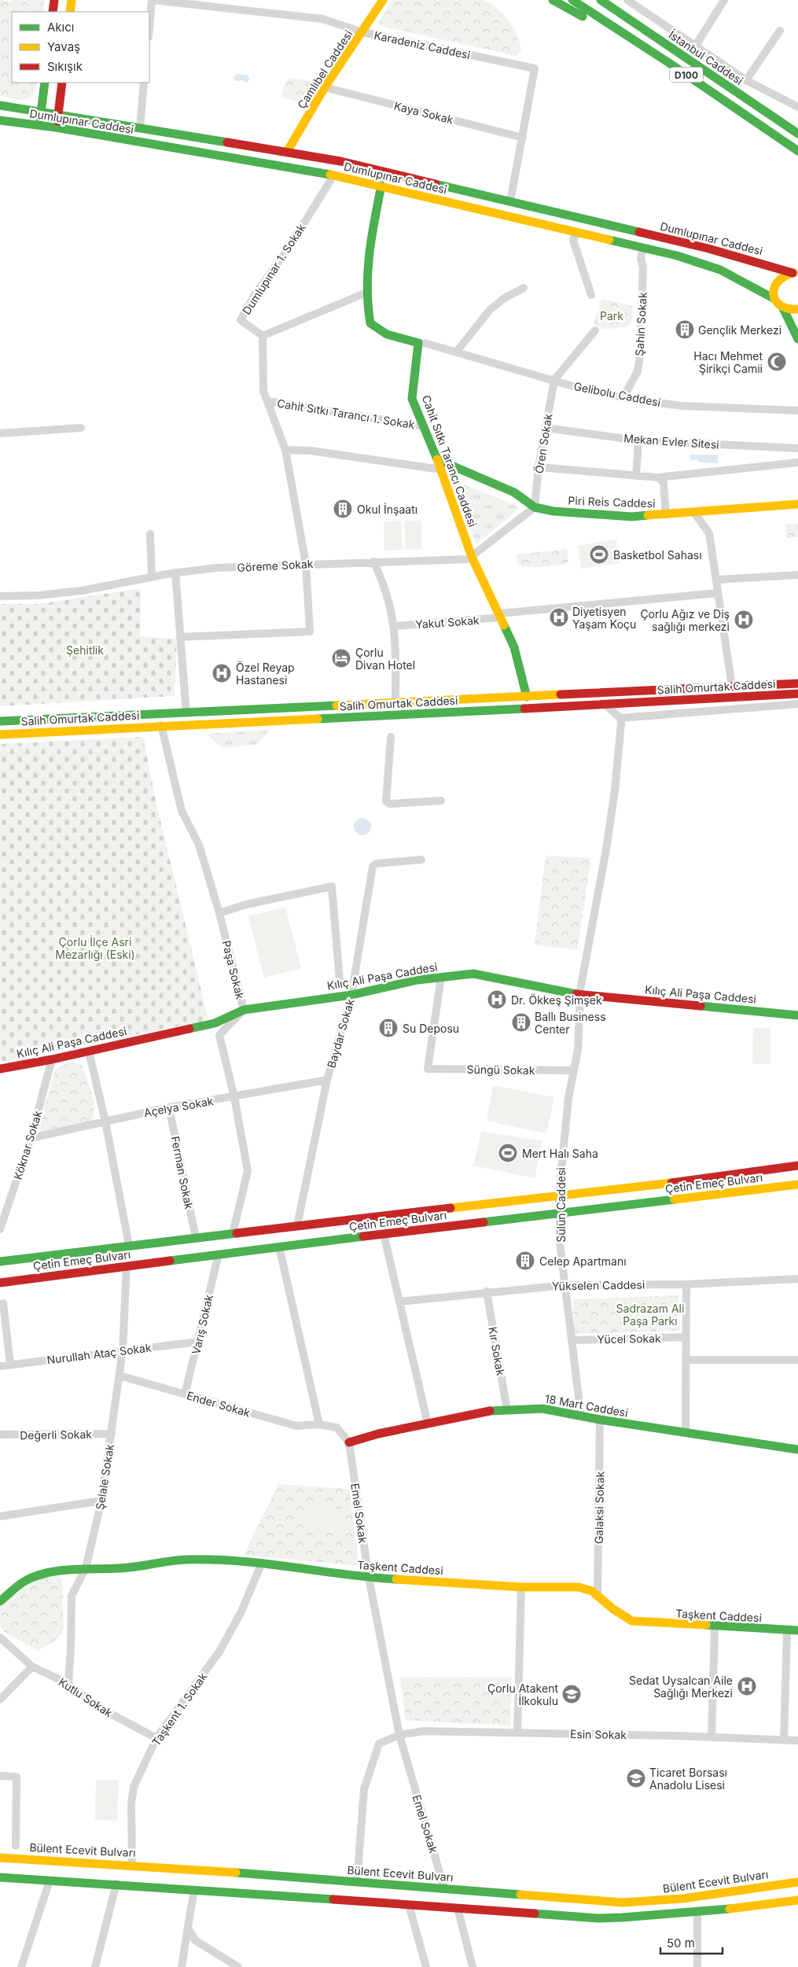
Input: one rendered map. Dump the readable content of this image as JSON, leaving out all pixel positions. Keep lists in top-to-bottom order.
{
  "streets": {
    "main road": [
      "İstanbul Caddesi",
      "Çamlıbel Caddesi",
      "D100",
      "Dumlupınar Caddesi",
      "Cahit Sıtkı Tarancı Caddesi",
      "Piri Reis Caddesi",
      "Salih Omurtak Caddesi",
      "Kılıç Ali Paşa Caddesi",
      "Çetin Emeç Bulvarı",
      "18 Mart Caddesi",
      "Taşkent Caddesi",
      "Bülent Ecevit Bulvarı"
    ],
    "street": [
      "Karadeniz Caddesi",
      "Kaya Sokak",
      "Dumlupınar 1. Sokak",
      "Şahin Sokak",
      "Gelibolu Caddesi",
      "Cahit Sıtkı Tarancı 1. Sokak",
      "Mekan Evler Sitesi",
      "Ören Sokak",
      "Göreme Sokak",
      "Yakut Sokak",
      "Paşa Sokak",
      "Baydar Sokak",
      "Süngü Sokak",
      "Açelya Sokak",
      "Köknar Sokak",
      "Ferman Sokak",
      "Sülün Caddesi",
      "Yükselen Caddesi",
      "Varış Sokak",
      "Yücel Sokak",
      "Kır Sokak",
      "Nurullah Ataç Sokak",
      "Ender Sokak",
      "Değerli Sokak",
      "Şelale Sokak",
      "Galaksi Sokak",
      "Emel Sokak",
      "Kutlu Sokak",
      "Taşkent 1. Sokak",
      "Esin Sokak"
    ]
  },
  "crossings": [
    ["Karadeniz Caddesi", "Çamlıbel Caddesi"],
    ["Karadeniz Caddesi", "Kaya Sokak"],
    ["Karadeniz Caddesi", "Dumlupınar Caddesi"],
    ["Çamlıbel Caddesi", "Kaya Sokak"],
    ["Çamlıbel Caddesi", "Dumlupınar Caddesi"],
    ["Dumlupınar Caddesi", "Dumlupınar 1. Sokak"],
    ["Dumlupınar Caddesi", "Şahin Sokak"],
    ["Şahin Sokak", "Gelibolu Caddesi"],
    ["Gelibolu Caddesi", "Ören Sokak"],
    ["Gelibolu Caddesi", "Cahit Sıtkı Tarancı Caddesi"],
    ["Cahit Sıtkı Tarancı 1. Sokak", "Cahit Sıtkı Tarancı Caddesi"],
    ["Mekan Evler Sitesi", "Ören Sokak"],
    ["Ören Sokak", "Piri Reis Caddesi"],
    ["Ören Sokak", "Göreme Sokak"],
    ["Cahit Sıtkı Tarancı Caddesi", "Piri Reis Caddesi"],
    ["Cahit Sıtkı Tarancı Caddesi", "Göreme Sokak"],
    ["Cahit Sıtkı Tarancı Caddesi", "Yakut Sokak"],
    ["Cahit Sıtkı Tarancı Caddesi", "Salih Omurtak Caddesi"],
    ["Piri Reis Caddesi", "Göreme Sokak"],
    ["Salih Omurtak Caddesi", "Paşa Sokak"],
    ["Paşa Sokak", "Kılıç Ali Paşa Caddesi"],
    ["Paşa Sokak", "Açelya Sokak"],
    ["Paşa Sokak", "Çetin Emeç Bulvarı"],
    ["Kılıç Ali Paşa Caddesi", "Baydar Sokak"],
    ["Kılıç Ali Paşa Caddesi", "Süngü Sokak"],
    ["Kılıç Ali Paşa Caddesi", "Köknar Sokak"],
    ["Kılıç Ali Paşa Caddesi", "Sülün Caddesi"],
    ["Baydar Sokak", "Açelya Sokak"],
    ["Baydar Sokak", "Çetin Emeç Bulvarı"],
    ["Süngü Sokak", "Sülün Caddesi"],
    ["Açelya Sokak", "Köknar Sokak"],
    ["Açelya Sokak", "Ferman Sokak"],
    ["Ferman Sokak", "Çetin Emeç Bulvarı"],
    ["Çetin Emeç Bulvarı", "Sülün Caddesi"],
    ["Çetin Emeç Bulvarı", "Varış Sokak"],
    ["Çetin Emeç Bulvarı", "Şelale Sokak"],
    ["Sülün Caddesi", "Yükselen Caddesi"],
    ["Sülün Caddesi", "Yücel Sokak"],
    ["Sülün Caddesi", "18 Mart Caddesi"],
    ["Yükselen Caddesi", "Kır Sokak"],
    ["Varış Sokak", "Nurullah Ataç Sokak"],
    ["Varış Sokak", "Ender Sokak"],
    ["Kır Sokak", "18 Mart Caddesi"],
    ["Nurullah Ataç Sokak", "Şelale Sokak"],
    ["Ender Sokak", "Şelale Sokak"],
    ["18 Mart Caddesi", "Galaksi Sokak"],
    ["18 Mart Caddesi", "Emel Sokak"],
    ["Değerli Sokak", "Şelale Sokak"],
    ["Şelale Sokak", "Taşkent Caddesi"],
    ["Şelale Sokak", "Kutlu Sokak"],
    ["Galaksi Sokak", "Taşkent Caddesi"],
    ["Emel Sokak", "Taşkent Caddesi"],
    ["Emel Sokak", "Esin Sokak"],
    ["Emel Sokak", "Bülent Ecevit Bulvarı"],
    ["Taşkent Caddesi", "Taşkent 1. Sokak"],
    ["Kutlu Sokak", "Taşkent 1. Sokak"],
    ["Taşkent 1. Sokak", "Bülent Ecevit Bulvarı"],
    ["Esin Sokak", "Bülent Ecevit Bulvarı"]
  ],
  "parks": [
    "Park",
    "Şehitlik",
    "Çorlu İlçe Asri Mezarlığı (Eski)",
    "Sadrazam Ali Paşa Parkı"
  ],
  "places": {
    "building": [
      "Gençlik Merkezi",
      "Okul İnşaatı",
      "Ballı Business Center",
      "Su Deposu",
      "Celep Apartmanı"
    ],
    "mosque": ["Hacı Mehmet Şirikçi Camii"],
    "sports": ["Basketbol Sahası", "Mert Halı Saha"],
    "hospital": [
      "Diyetisyen Yaşam Koçu",
      "Çorlu Ağız ve Diş sağlığı merkezi",
      "Özel Reyap Hastanesi",
      "Dr. Ökkeş Şimşek",
      "Sedat Uysalcan Aile Sağlığı Merkezi"
    ],
    "hotel": ["Çorlu Divan Hotel"],
    "school or university": ["Çorlu Atakent İlkokulu", "Ticaret Borsası Anadolu Lisesi"]
  },
  "legend": ["Akıcı", "Yavaş", "Sıkışık"],
  "scale_bar": "50 m"
}
